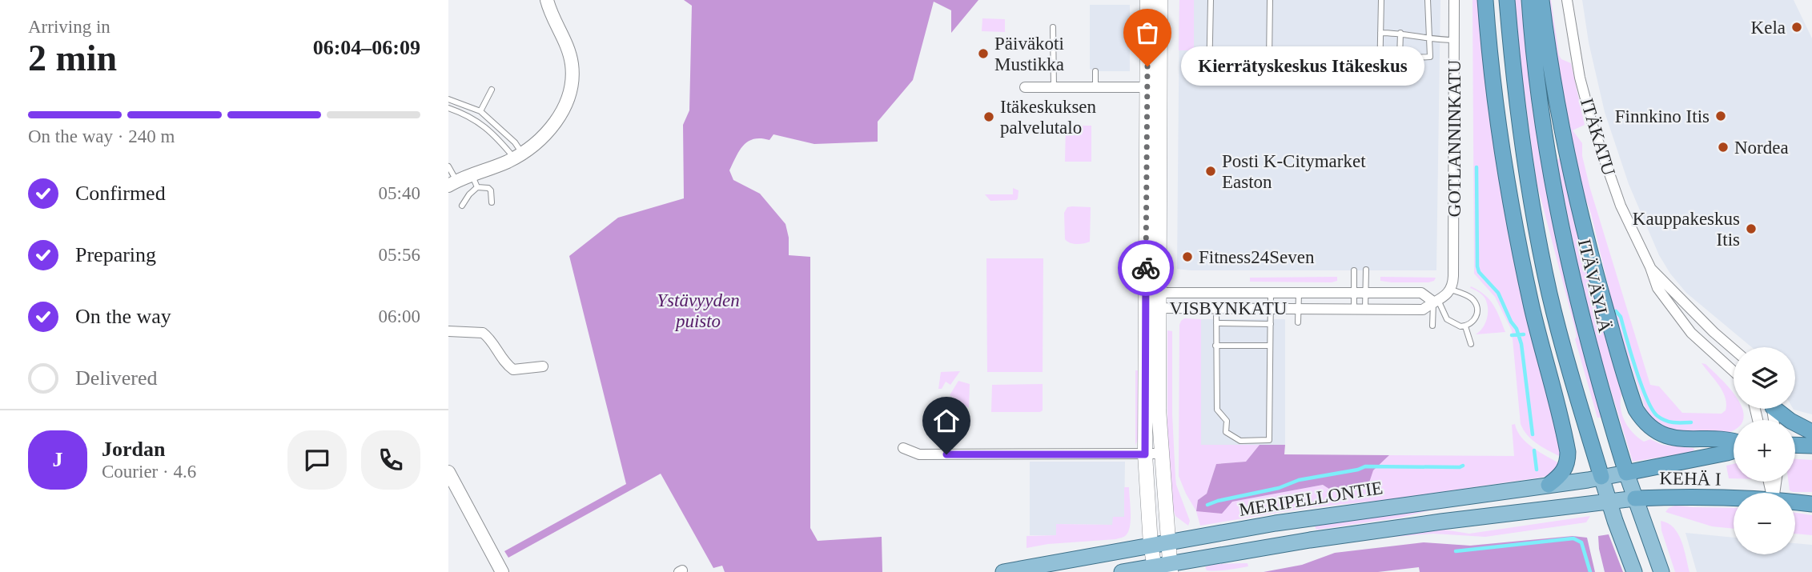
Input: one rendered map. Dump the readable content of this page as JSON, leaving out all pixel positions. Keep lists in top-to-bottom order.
{
  "streets": {
    "highway": ["ITÄVÄYLÄ", "KEHÄ I"],
    "main road": ["MERIPELLONTIE"],
    "street": ["ITÄKATU", "GOTLANNINKATU", "VISBYNKATU"]
  },
  "crossings": [
    ["GOTLANNINKATU", "VISBYNKATU"],
    ["ITÄVÄYLÄ", "KEHÄ I"],
    ["ITÄVÄYLÄ", "MERIPELLONTIE"],
    ["KEHÄ I", "MERIPELLONTIE"]
  ],
  "parks": ["Ystävyyden puisto"],
  "places": [
    "Kela",
    "Päiväkoti Mustikka",
    "Kierrätyskeskus Itäkeskus",
    "Finnkino Itis",
    "Itäkeskuksen palvelutalo",
    "Nordea",
    "Posti K-Citymarket Easton",
    "Kauppakeskus Itis",
    "Fitness24Seven"
  ],
  "page": {
    "heading": ["2 min", "Arriving in", "06:04–06:09"],
    "panel": ["Jordan", "Courier · 4.6"],
    "bubble": "Kierrätyskeskus Itäkeskus",
    "bar": "On the way · 240 m",
    "list": [
      ["Confirmed", "05:40"],
      ["Preparing", "05:56"],
      ["On the way", "06:00"],
      "Delivered"
    ],
    "map_buttons": ["+", "−"],
    "round": "J"
  }
}
